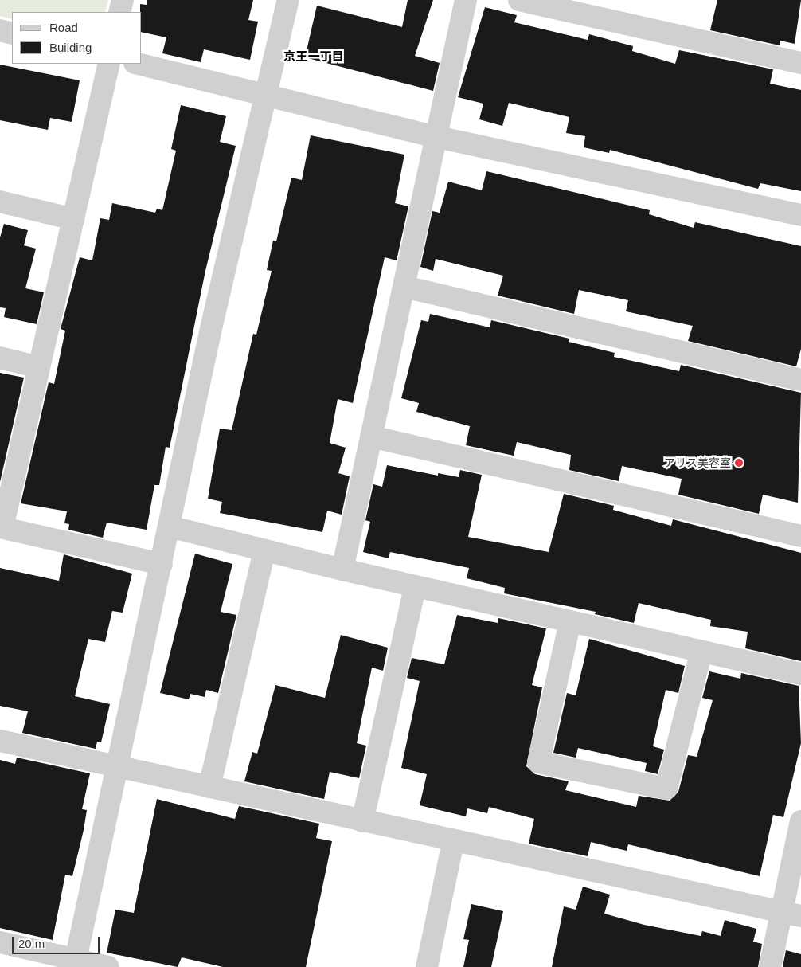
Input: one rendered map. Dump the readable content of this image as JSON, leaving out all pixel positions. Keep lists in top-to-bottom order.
{
  "districts": ["京王一丁目"],
  "places": ["アリス美容室"],
  "legend": ["Road", "Building"],
  "scale_bar": "20 m"
}
